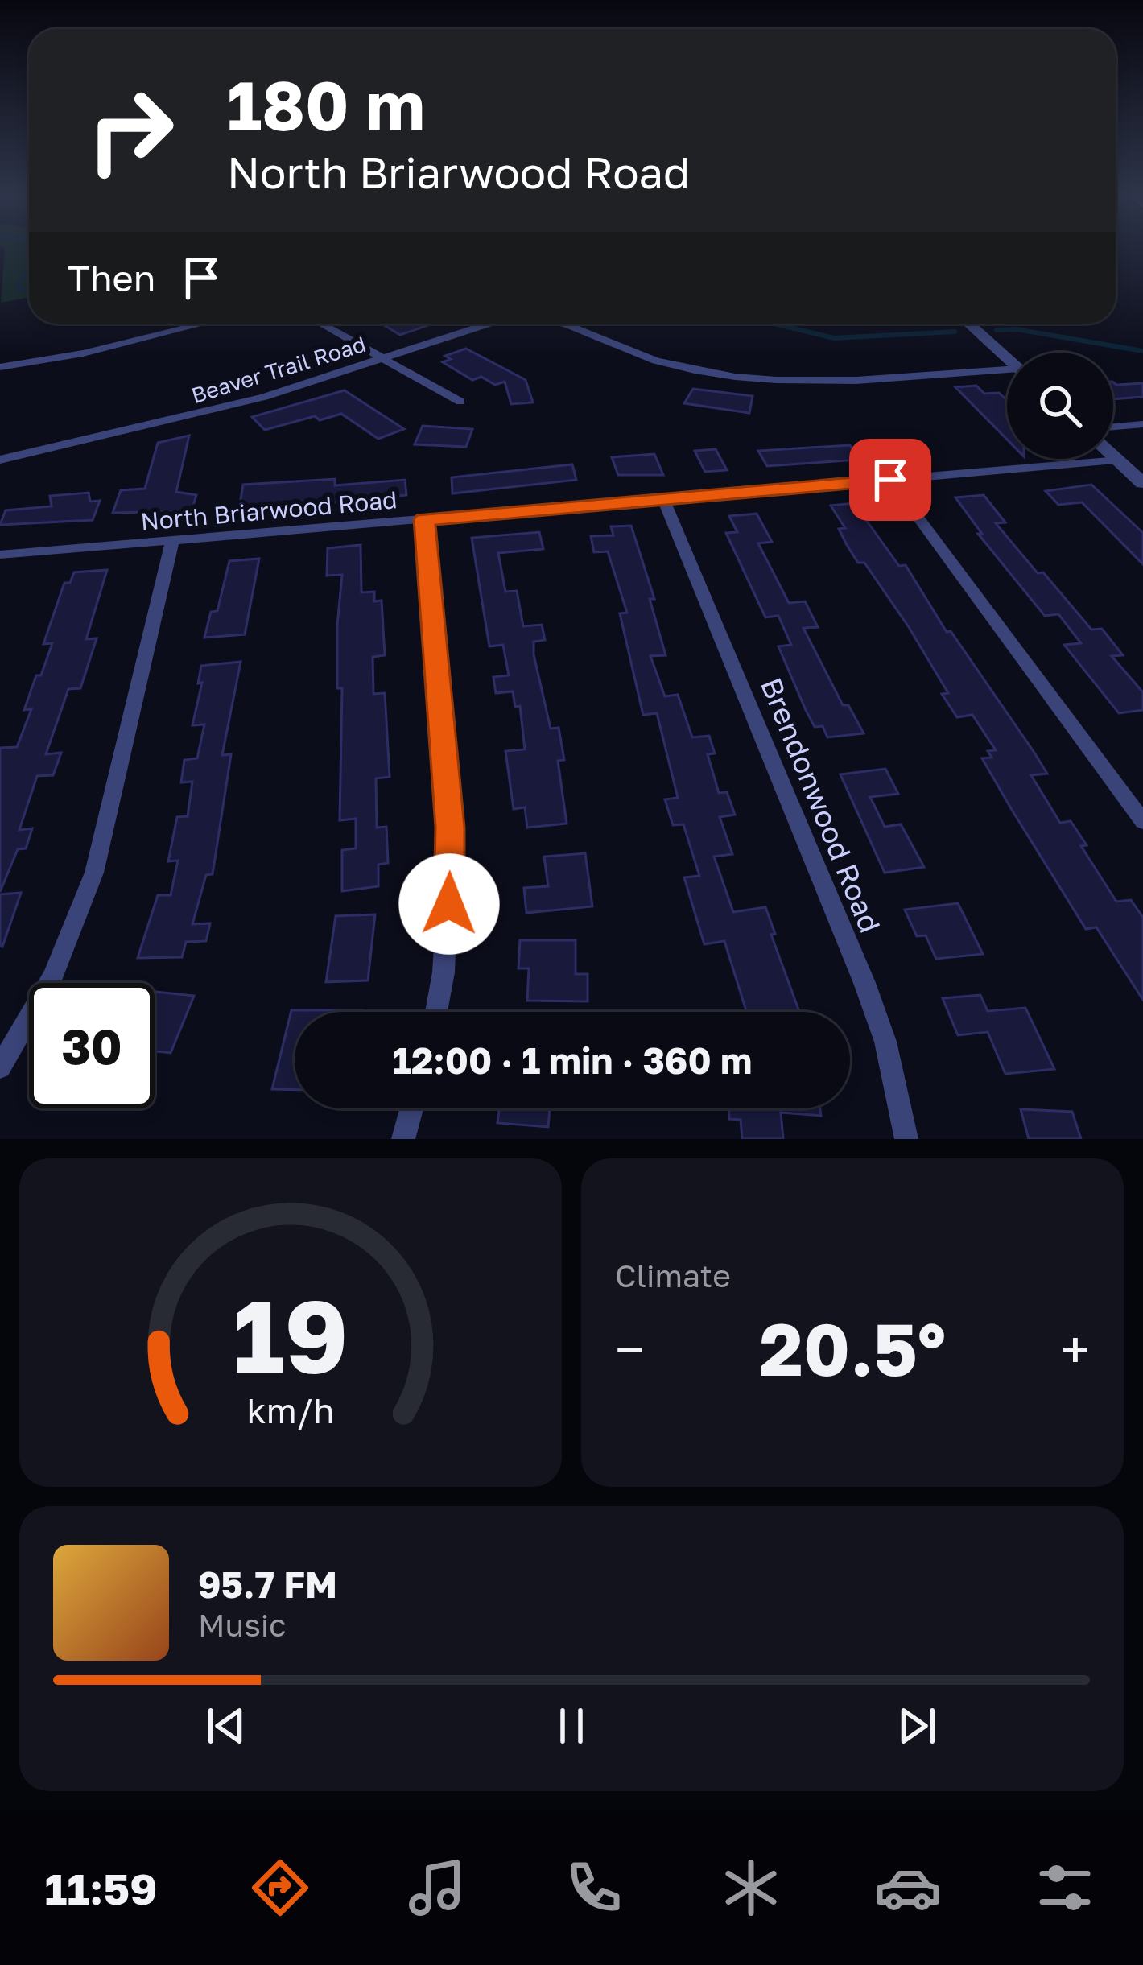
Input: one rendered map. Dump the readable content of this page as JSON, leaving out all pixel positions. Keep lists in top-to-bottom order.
{
  "streets": {
    "street": ["Beaver Trail Road", "North Briarwood Road", "Brendonwood Road"]
  },
  "crossings": [
    ["North Briarwood Road", "Brendonwood Road"]
  ],
  "page": {
    "turn": ["180 m", "North Briarwood Road"],
    "then": "Then",
    "limit": "30",
    "trip": "12:00 · 1 min · 360 m",
    "tile": "Climate",
    "heat": ["−", "20.5°", "+"],
    "song": ["95.7 FM", "Music"],
    "tabs": "11:59",
    "gauge": ["19", "km/h"]
  }
}
